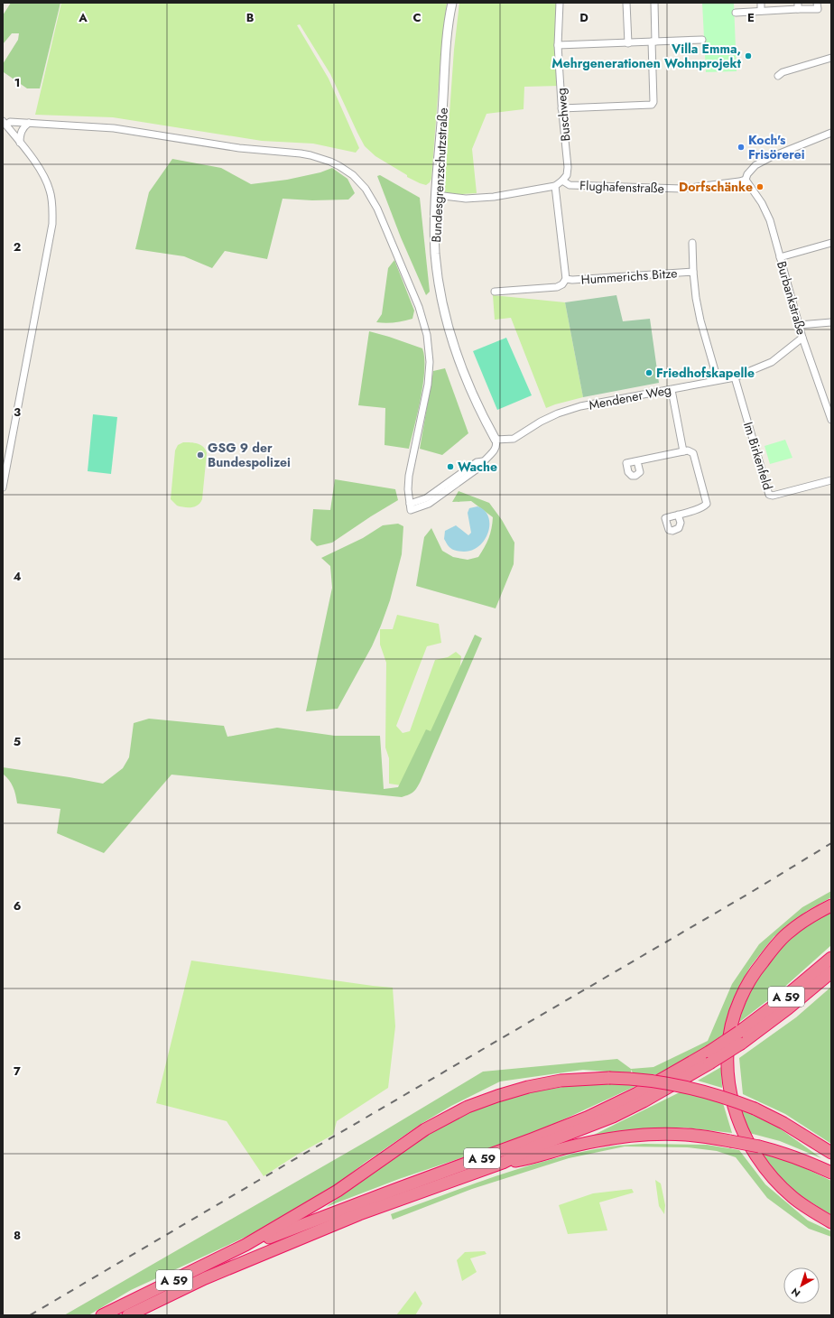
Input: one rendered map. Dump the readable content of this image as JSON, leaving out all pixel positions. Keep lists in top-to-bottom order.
{
  "streets": {
    "highway": ["A 59"],
    "street": [
      "Buschweg",
      "Bundesgrenzschutzstraße",
      "Flughafenstraße",
      "Hummerichs Bitze",
      "Burbankstraße",
      "Mendener Weg",
      "Im Birkenfeld"
    ]
  },
  "crossings": [
    ["Buschweg", "Flughafenstraße"],
    ["Bundesgrenzschutzstraße", "Flughafenstraße"],
    ["Bundesgrenzschutzstraße", "Mendener Weg"],
    ["Flughafenstraße", "Hummerichs Bitze"],
    ["Flughafenstraße", "Burbankstraße"],
    ["Hummerichs Bitze", "Mendener Weg"],
    ["Burbankstraße", "Mendener Weg"],
    ["Mendener Weg", "Im Birkenfeld"]
  ],
  "places": [
    "Villa Emma, Mehrgenerationen Wohnprojekt",
    "Koch's Frisörerei",
    "Dorfschänke",
    "Friedhofskapelle",
    "GSG 9 der Bundespolizei",
    "Wache"
  ],
  "north": "bottom left",
  "grid": {
    "columns": [
      "A",
      "B",
      "C",
      "D",
      "E"
    ],
    "rows": [
      "1",
      "2",
      "3",
      "4",
      "5",
      "6",
      "7",
      "8"
    ]
  }
}
